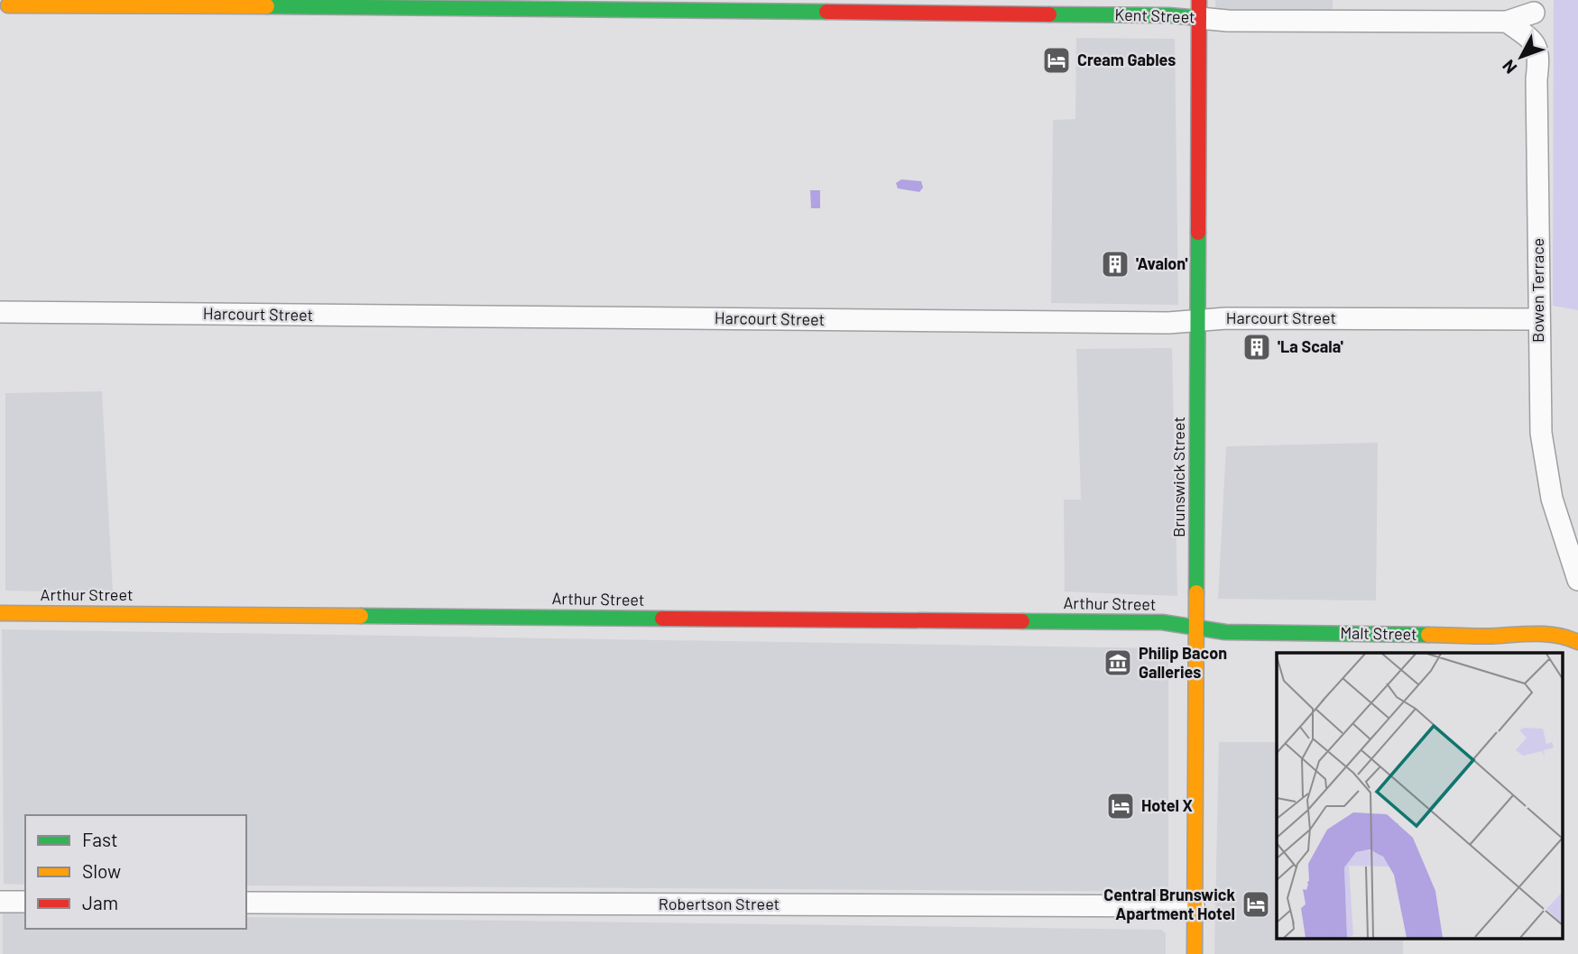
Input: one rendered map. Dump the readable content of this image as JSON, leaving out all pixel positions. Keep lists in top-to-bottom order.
{
  "streets": {
    "street": [
      "Kent Street",
      "Bowen Terrace",
      "Harcourt Street",
      "Brunswick Street",
      "Arthur Street",
      "Malt Street",
      "Robertson Street"
    ]
  },
  "crossings": [
    ["Kent Street", "Bowen Terrace"],
    ["Kent Street", "Brunswick Street"],
    ["Bowen Terrace", "Harcourt Street"],
    ["Harcourt Street", "Brunswick Street"],
    ["Brunswick Street", "Arthur Street"],
    ["Brunswick Street", "Malt Street"],
    ["Brunswick Street", "Robertson Street"],
    ["Arthur Street", "Malt Street"]
  ],
  "places": {
    "hotel": ["Cream Gables", "Hotel X", "Central Brunswick Apartment Hotel"],
    "building": ["'Avalon'", "'La Scala'"],
    "museum": ["Philip Bacon Galleries"]
  },
  "legend": ["Fast", "Slow", "Jam"],
  "north": "bottom left"
}
